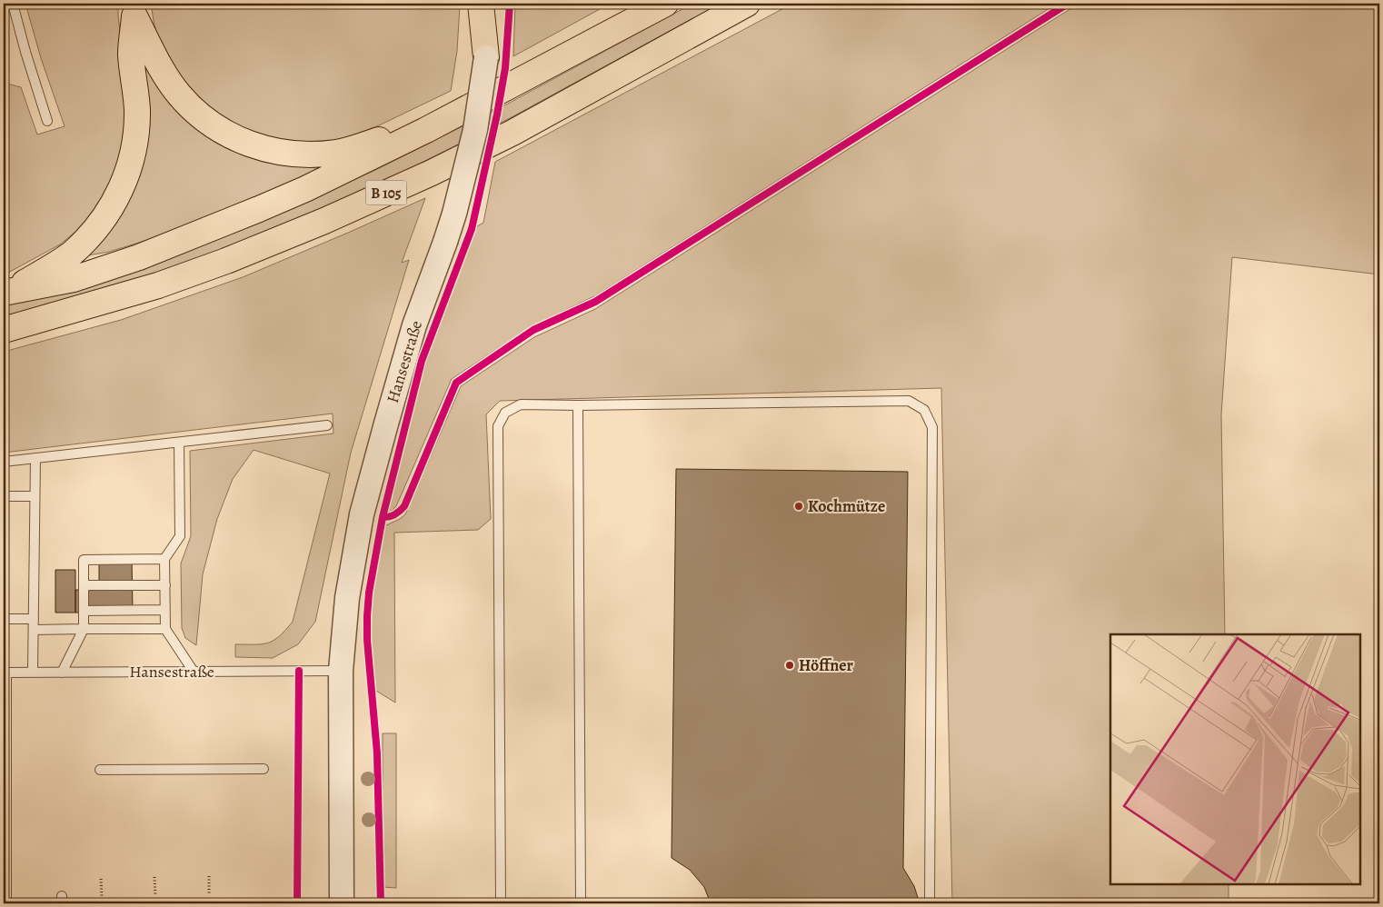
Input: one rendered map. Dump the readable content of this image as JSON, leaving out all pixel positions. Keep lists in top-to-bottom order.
{
  "streets": {
    "highway": ["B 105"],
    "street": ["Hansestraße"]
  },
  "places": ["Kochmütze", "Höffner"]
}
